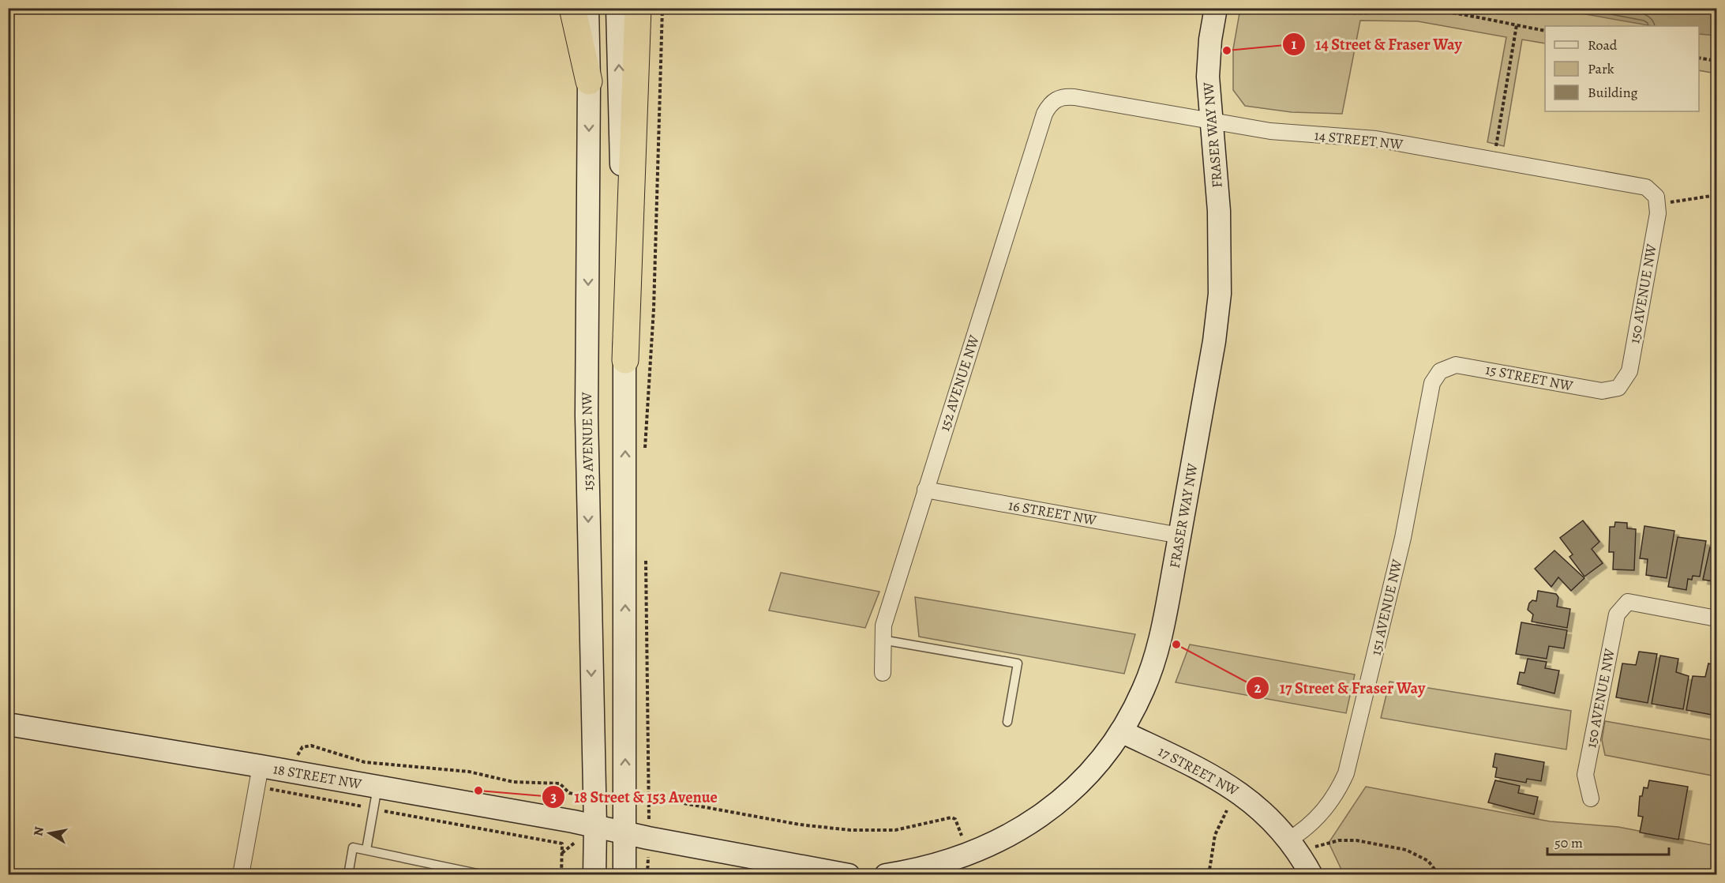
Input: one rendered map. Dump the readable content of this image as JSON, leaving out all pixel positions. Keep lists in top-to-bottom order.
{
  "streets": {
    "street": [
      "FRASER WAY NW",
      "14 STREET NW",
      "150 AVENUE NW",
      "15 STREET NW",
      "152 AVENUE NW",
      "153 AVENUE NW",
      "16 STREET NW",
      "151 AVENUE NW",
      "17 STREET NW",
      "18 STREET NW"
    ]
  },
  "crossings": [
    ["FRASER WAY NW", "14 STREET NW"],
    ["FRASER WAY NW", "16 STREET NW"],
    ["FRASER WAY NW", "17 STREET NW"],
    ["14 STREET NW", "150 AVENUE NW"],
    ["14 STREET NW", "152 AVENUE NW"],
    ["150 AVENUE NW", "15 STREET NW"],
    ["15 STREET NW", "151 AVENUE NW"],
    ["152 AVENUE NW", "16 STREET NW"],
    ["153 AVENUE NW", "18 STREET NW"],
    ["151 AVENUE NW", "17 STREET NW"]
  ],
  "places": ["14 Street & Fraser Way", "17 Street & Fraser Way", "18 Street & 153 Avenue"],
  "legend": ["Road", "Park", "Building"],
  "scale_bar": "50 m",
  "north": "left"
}
